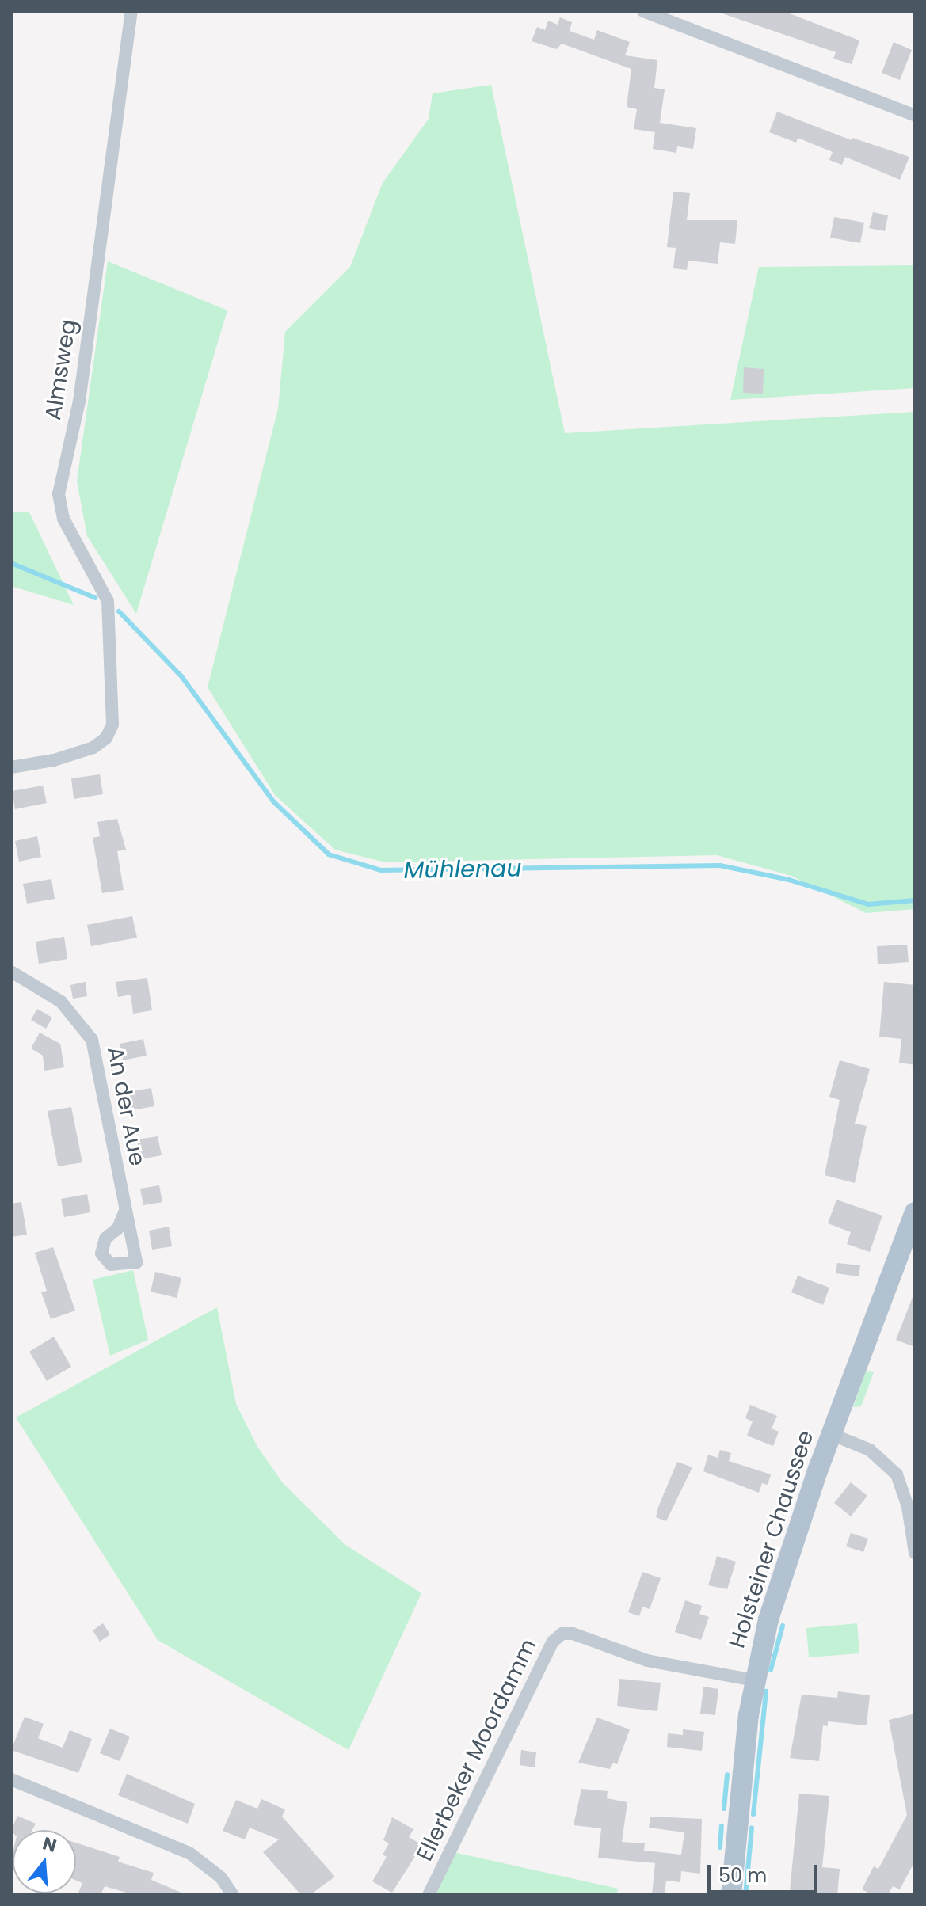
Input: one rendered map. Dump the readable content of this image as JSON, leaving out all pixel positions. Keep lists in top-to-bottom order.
{
  "streets": {
    "main road": ["Holsteiner Chaussee"],
    "street": ["Almsweg", "An der Aue", "Ellerbeker Moordamm"]
  },
  "crossings": [
    ["Holsteiner Chaussee", "Ellerbeker Moordamm"]
  ],
  "water": ["Mühlenau"],
  "scale_bar": "50 m",
  "north": "top"
}
